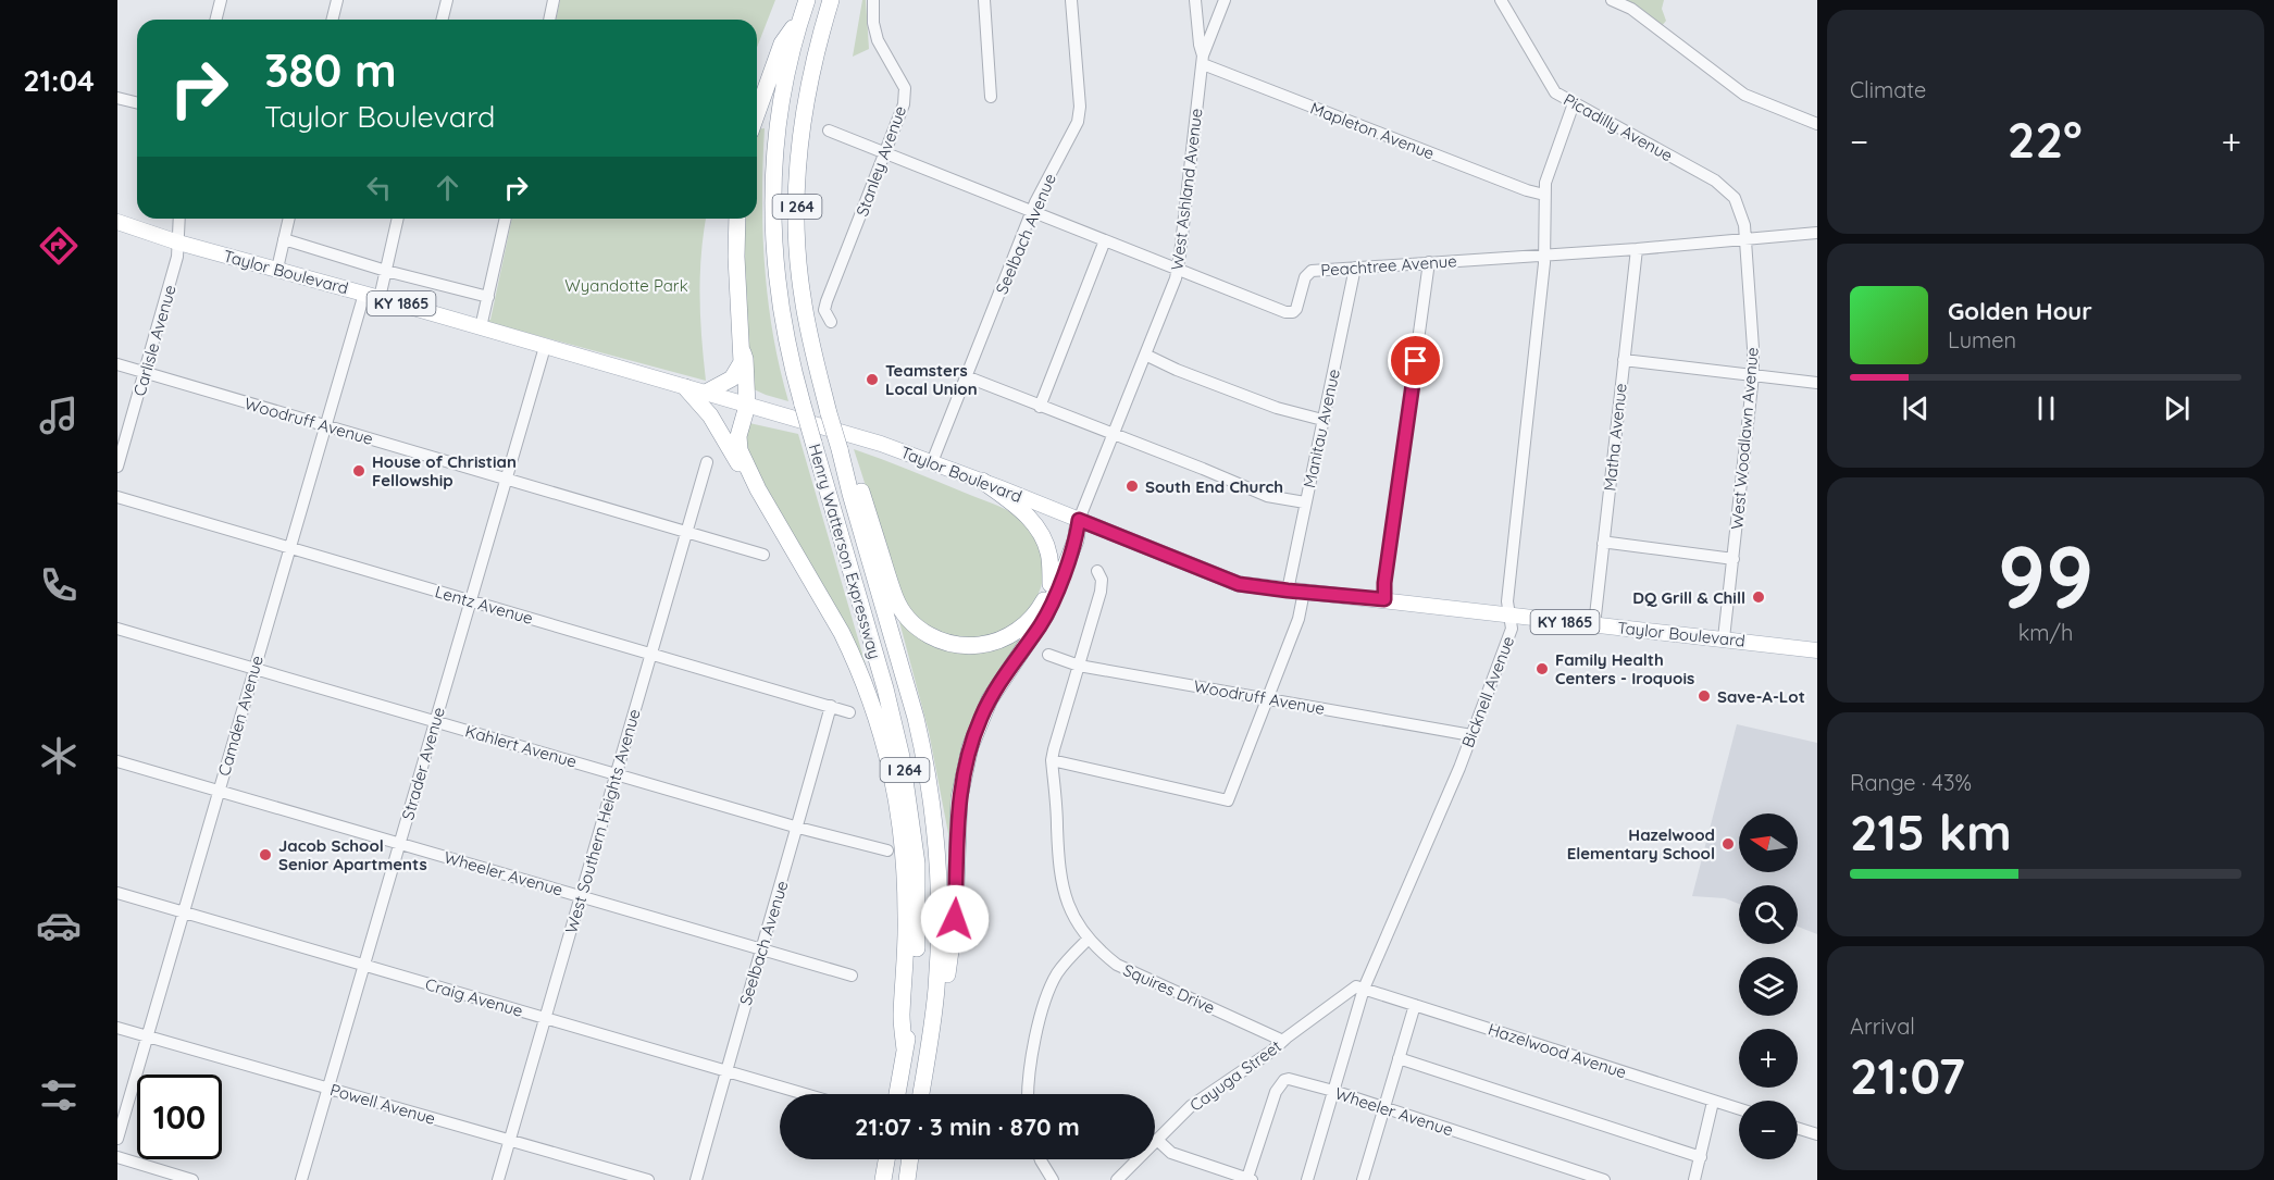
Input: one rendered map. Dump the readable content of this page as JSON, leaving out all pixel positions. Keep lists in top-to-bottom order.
{
  "streets": {
    "highway": ["I 264", "Henry Watterson Expressway"],
    "main road": ["Taylor Boulevard", "KY 1865"],
    "street": [
      "Picadilly Avenue",
      "Mapleton Avenue",
      "Stanley Avenue",
      "West Ashland Avenue",
      "Seelbach Avenue",
      "Peachtree Avenue",
      "Carlisle Avenue",
      "Woodruff Avenue",
      "Manitau Avenue",
      "Matha Avenue",
      "West Woodlawn Avenue",
      "Lentz Avenue",
      "Bicknell Avenue",
      "Camden Avenue",
      "Kahlert Avenue",
      "Strader Avenue",
      "West Southern Heights Avenue",
      "Wheeler Avenue",
      "Squires Drive",
      "Craig Avenue",
      "Hazelwood Avenue",
      "Cayuga Street",
      "Powell Avenue"
    ]
  },
  "crossings": [
    ["Picadilly Avenue", "Peachtree Avenue"],
    ["Picadilly Avenue", "West Woodlawn Avenue"],
    ["Picadilly Avenue", "Bicknell Avenue"],
    ["Mapleton Avenue", "West Ashland Avenue"],
    ["Mapleton Avenue", "Bicknell Avenue"],
    ["Stanley Avenue", "Peachtree Avenue"],
    ["West Ashland Avenue", "Peachtree Avenue"],
    ["West Ashland Avenue", "Taylor Boulevard"],
    ["Seelbach Avenue", "Peachtree Avenue"],
    ["Seelbach Avenue", "Taylor Boulevard"],
    ["Seelbach Avenue", "Lentz Avenue"],
    ["Seelbach Avenue", "Kahlert Avenue"],
    ["Seelbach Avenue", "Wheeler Avenue"],
    ["Seelbach Avenue", "Craig Avenue"],
    ["Peachtree Avenue", "Manitau Avenue"],
    ["Peachtree Avenue", "Matha Avenue"],
    ["Peachtree Avenue", "West Woodlawn Avenue"],
    ["Peachtree Avenue", "Bicknell Avenue"],
    ["Taylor Boulevard", "Carlisle Avenue"],
    ["Taylor Boulevard", "Manitau Avenue"],
    ["Taylor Boulevard", "Matha Avenue"],
    ["Taylor Boulevard", "West Woodlawn Avenue"],
    ["Taylor Boulevard", "Bicknell Avenue"],
    ["Taylor Boulevard", "Camden Avenue"],
    ["Taylor Boulevard", "Strader Avenue"],
    ["Carlisle Avenue", "Woodruff Avenue"],
    ["Woodruff Avenue", "Bicknell Avenue"],
    ["Woodruff Avenue", "Camden Avenue"],
    ["Woodruff Avenue", "Strader Avenue"],
    ["Woodruff Avenue", "West Southern Heights Avenue"],
    ["Lentz Avenue", "Camden Avenue"],
    ["Lentz Avenue", "Strader Avenue"],
    ["Lentz Avenue", "West Southern Heights Avenue"],
    ["Bicknell Avenue", "Wheeler Avenue"],
    ["Bicknell Avenue", "Hazelwood Avenue"],
    ["Bicknell Avenue", "Cayuga Street"],
    ["Camden Avenue", "Kahlert Avenue"],
    ["Camden Avenue", "Wheeler Avenue"],
    ["Camden Avenue", "Craig Avenue"],
    ["Camden Avenue", "Powell Avenue"],
    ["Kahlert Avenue", "Strader Avenue"],
    ["Kahlert Avenue", "West Southern Heights Avenue"],
    ["Strader Avenue", "Wheeler Avenue"],
    ["Strader Avenue", "Craig Avenue"],
    ["Strader Avenue", "Powell Avenue"],
    ["West Southern Heights Avenue", "Wheeler Avenue"],
    ["West Southern Heights Avenue", "Craig Avenue"],
    ["West Southern Heights Avenue", "Powell Avenue"],
    ["Squires Drive", "Cayuga Street"],
    ["Hazelwood Avenue", "Cayuga Street"]
  ],
  "parks": ["Wyandotte Park"],
  "places": [
    "Teamsters Local Union",
    "House of Christian Fellowship",
    "South End Church",
    "DQ Grill & Chill",
    "Family Health Centers - Iroquois",
    "Save-A-Lot",
    "Hazelwood Elementary School",
    "Jacob School Senior Apartments"
  ],
  "north": "left",
  "page": {
    "tabs": "21:04",
    "tile": [
      "Climate",
      ["99", "km/h"],
      ["Range · 43%", "215 km"],
      ["Arrival", "21:07"]
    ],
    "turn": ["380 m", "Taylor Boulevard"],
    "heat": ["−", "22°", "+"],
    "song": ["Golden Hour", "Lumen"],
    "map_buttons": ["+", "−"],
    "limit": "100",
    "trip": "21:07 · 3 min · 870 m"
  }
}
